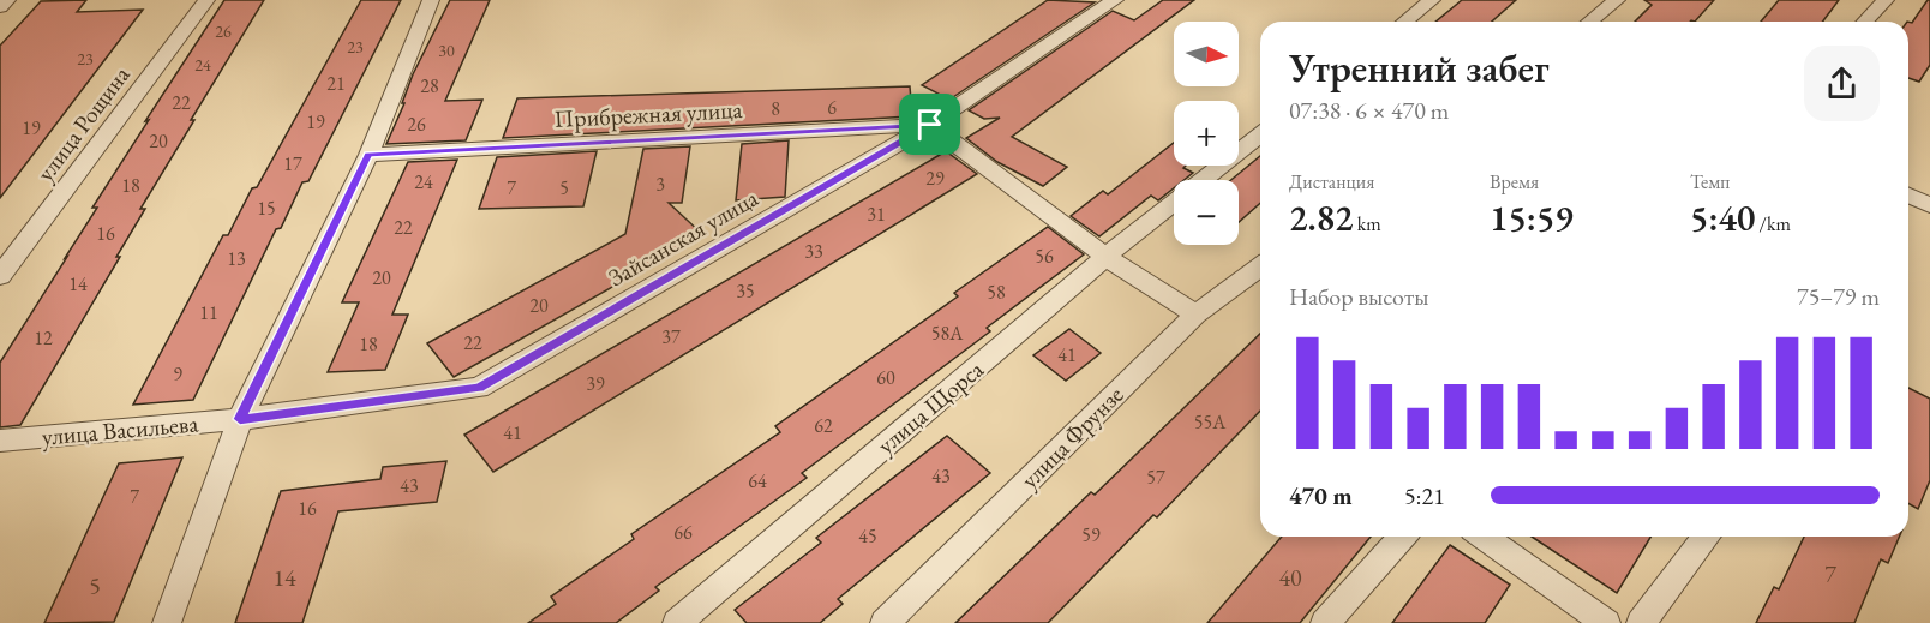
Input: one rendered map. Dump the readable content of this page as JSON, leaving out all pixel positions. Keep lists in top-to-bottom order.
{
  "streets": {
    "street": [
      "Прибрежная улица",
      "улица Рощина",
      "Зайсанская улица",
      "улица Щорса",
      "улица Васильева",
      "улица Фрунзе"
    ]
  },
  "crossings": [
    ["Прибрежная улица", "Зайсанская улица"],
    ["Зайсанская улица", "улица Васильева"]
  ],
  "house_numbers": [
    "26",
    "23",
    "30",
    "23",
    "24",
    "21",
    "28",
    "22",
    "6",
    "8",
    "19",
    "26",
    "19",
    "20",
    "17",
    "29",
    "24",
    "3",
    "18",
    "7",
    "5",
    "15",
    "31",
    "22",
    "16",
    "33",
    "56",
    "13",
    "20",
    "14",
    "35",
    "58",
    "20",
    "11",
    "58А",
    "37",
    "12",
    "22",
    "18",
    "41",
    "9",
    "60",
    "39",
    "55А",
    "62",
    "41",
    "43",
    "57",
    "64",
    "43",
    "7",
    "16",
    "66",
    "59",
    "45",
    "7",
    "14",
    "40",
    "5"
  ],
  "north": "right",
  "page": {
    "map_buttons": ["+", "−"],
    "heading": ["Утренний забег", "07:38 · 6 × 470 m"],
    "stats": [
      ["Дистанция", "2.82 km"],
      ["Время", "15:59"],
      ["Темп", "5:40 /km"]
    ],
    "chart": ["Набор высоты", "75–79 m"],
    "list": [
      {
        "name": "470 m",
        "note": "5:21"
      }
    ]
  }
}
